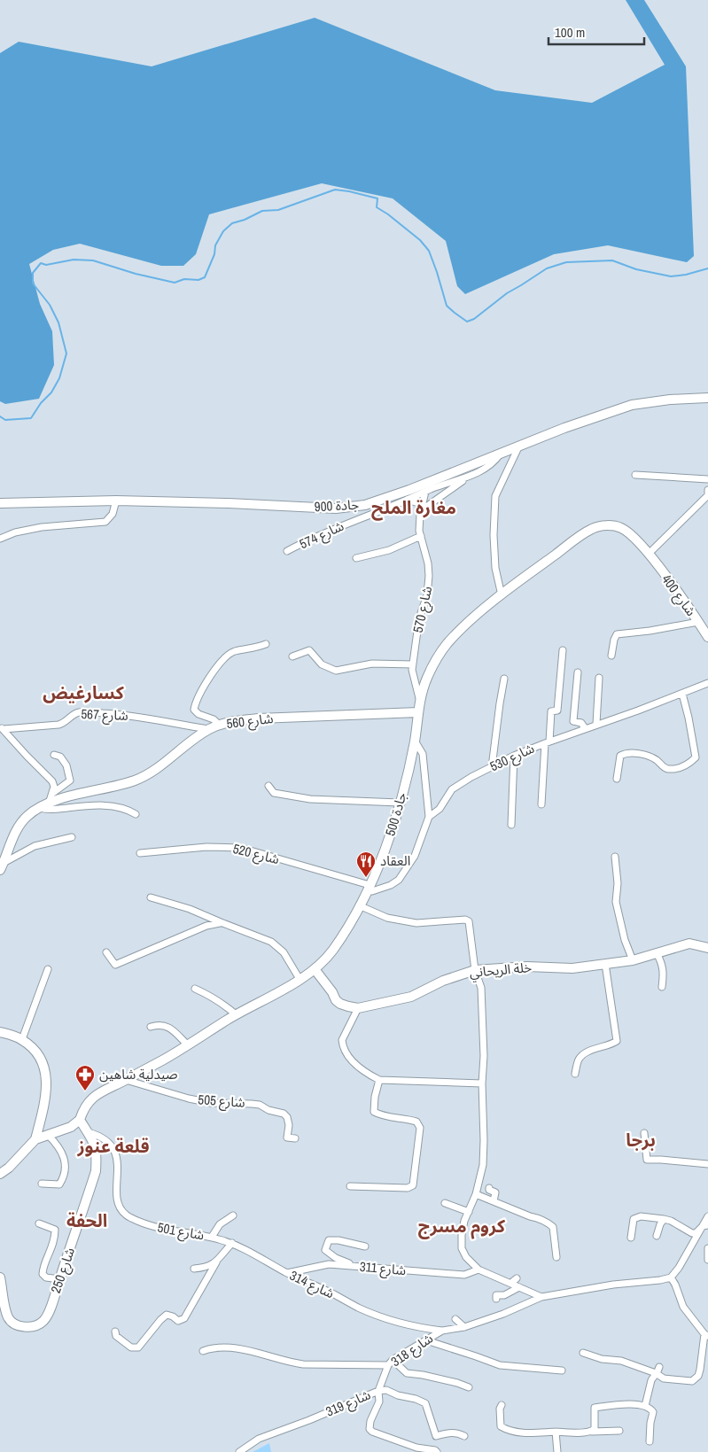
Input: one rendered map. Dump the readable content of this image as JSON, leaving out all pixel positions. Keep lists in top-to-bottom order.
{
  "streets": {
    "main road": [
      "جادة 900",
      "شارع 400",
      "شارع 560",
      "جادة 500",
      "خلة الريحاني",
      "شارع 250"
    ],
    "street": [
      "شارع 574",
      "شارع 570",
      "شارع 567",
      "شارع 530",
      "شارع 520",
      "شارع 505",
      "شارع 501",
      "شارع 311",
      "شارع 314",
      "شارع 318",
      "شارع 319"
    ]
  },
  "crossings": [
    ["جادة 900", "شارع 574"],
    ["شارع 574", "شارع 570"],
    ["شارع 400", "جادة 500"],
    ["شارع 570", "جادة 500"],
    ["شارع 567", "شارع 560"],
    ["شارع 560", "جادة 500"],
    ["شارع 530", "جادة 500"],
    ["شارع 530", "شارع 520"],
    ["جادة 500", "شارع 520"],
    ["جادة 500", "خلة الريحاني"],
    ["جادة 500", "شارع 505"],
    ["جادة 500", "شارع 250"],
    ["شارع 501", "شارع 250"],
    ["شارع 501", "شارع 314"],
    ["شارع 311", "شارع 314"],
    ["شارع 314", "شارع 318"],
    ["شارع 318", "شارع 319"]
  ],
  "districts": [
    "مغارة الملح",
    "كسارغيض",
    "برجا",
    "قلعة عنوز",
    "الحفة",
    "كروم مسرج"
  ],
  "places": {
    "restaurant": ["العقاد"],
    "pharmacy": ["صيدلية شاهين"]
  },
  "scale_bar": "100 m"
}
